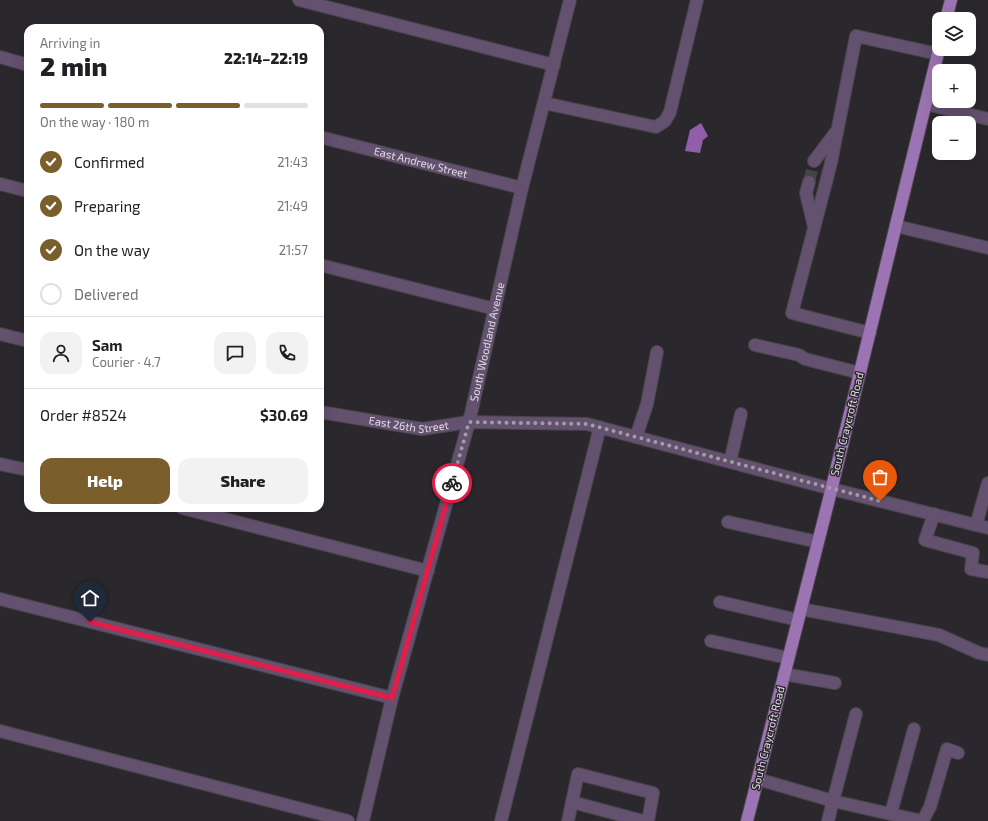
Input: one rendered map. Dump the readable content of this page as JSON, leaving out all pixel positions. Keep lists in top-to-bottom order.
{
  "streets": {
    "main road": ["South Craycroft Road"],
    "street": ["East Andrew Street", "South Woodland Avenue", "East 26th Street"]
  },
  "crossings": [
    ["East Andrew Street", "South Woodland Avenue"],
    ["South Woodland Avenue", "East 26th Street"],
    ["East 26th Street", "South Craycroft Road"]
  ],
  "page": {
    "map_buttons": ["+", "−"],
    "heading": ["2 min", "Arriving in", "22:14–22:19"],
    "panel": [
      "Sam",
      "Courier · 4.7",
      "Order #8524",
      "$30.69"
    ],
    "bar": "On the way · 180 m",
    "list": [
      ["Confirmed", "21:43"],
      ["Preparing", "21:49"],
      ["On the way", "21:57"],
      "Delivered"
    ],
    "buttons": ["Help", "Share"]
  }
}
